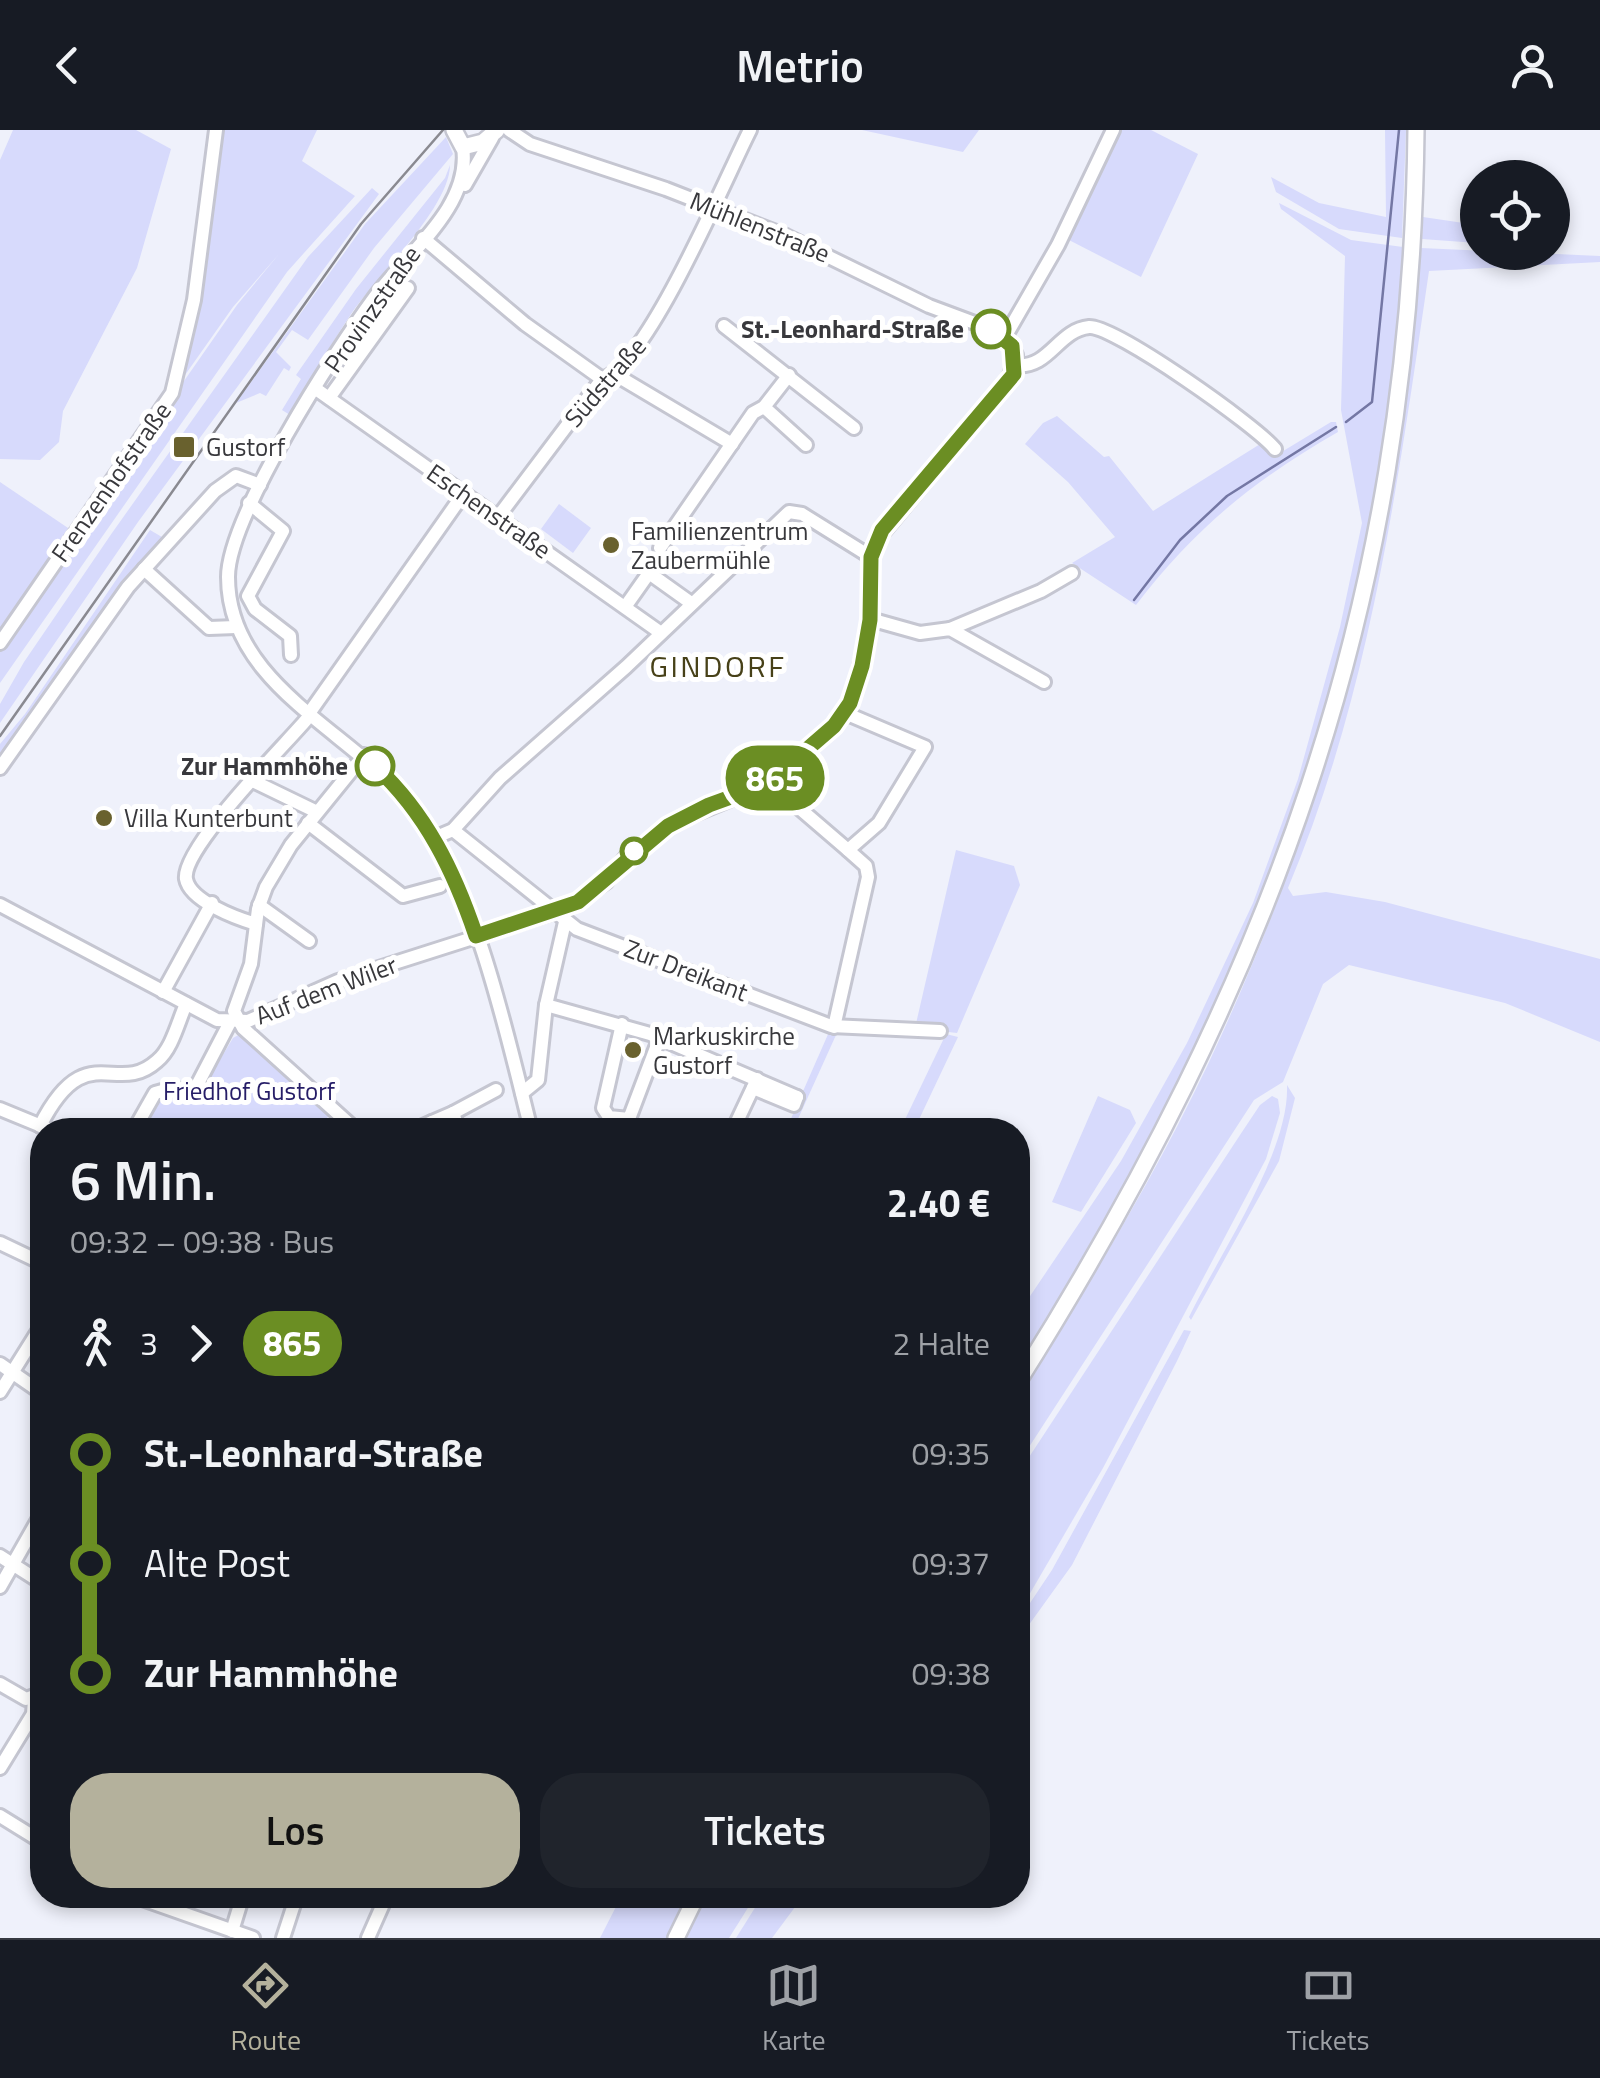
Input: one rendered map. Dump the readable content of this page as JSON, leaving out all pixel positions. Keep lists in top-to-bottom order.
{
  "streets": {
    "street": [
      "Mühlenstraße",
      "Provinzstraße",
      "Südstraße",
      "Frenzenhofstraße",
      "Eschenstraße",
      "Zur Dreikant",
      "Auf dem Wiler"
    ]
  },
  "crossings": [
    ["Mühlenstraße", "Provinzstraße"],
    ["Mühlenstraße", "Südstraße"],
    ["Provinzstraße", "Eschenstraße"],
    ["Provinzstraße", "Auf dem Wiler"],
    ["Südstraße", "Eschenstraße"],
    ["Zur Dreikant", "Auf dem Wiler"]
  ],
  "districts": ["GINDORF"],
  "parks": ["Friedhof Gustorf"],
  "places": {
    "other": [
      "St.-Leonhard-Straße",
      "Familienzentrum Zaubermühle",
      "Zur Hammhöhe",
      "Villa Kunterbunt",
      "Markuskirche Gustorf"
    ],
    "transit": ["Gustorf"]
  },
  "lines": ["bus line 865"],
  "page": {
    "header": "Metrio",
    "on_map": "865",
    "heading": ["6 Min.", "09:32 – 09:38 · Bus", "2.40 €"],
    "legs": ["3", "865", "2 Halte"],
    "list": [
      {
        "name": "St.-Leonhard-Straße",
        "value": "09:35"
      },
      {
        "name": "Alte Post",
        "value": "09:37"
      },
      {
        "name": "Zur Hammhöhe",
        "value": "09:38"
      }
    ],
    "buttons": ["Los", "Tickets"],
    "tabs": ["Route", "Karte", "Tickets"]
  }
}
